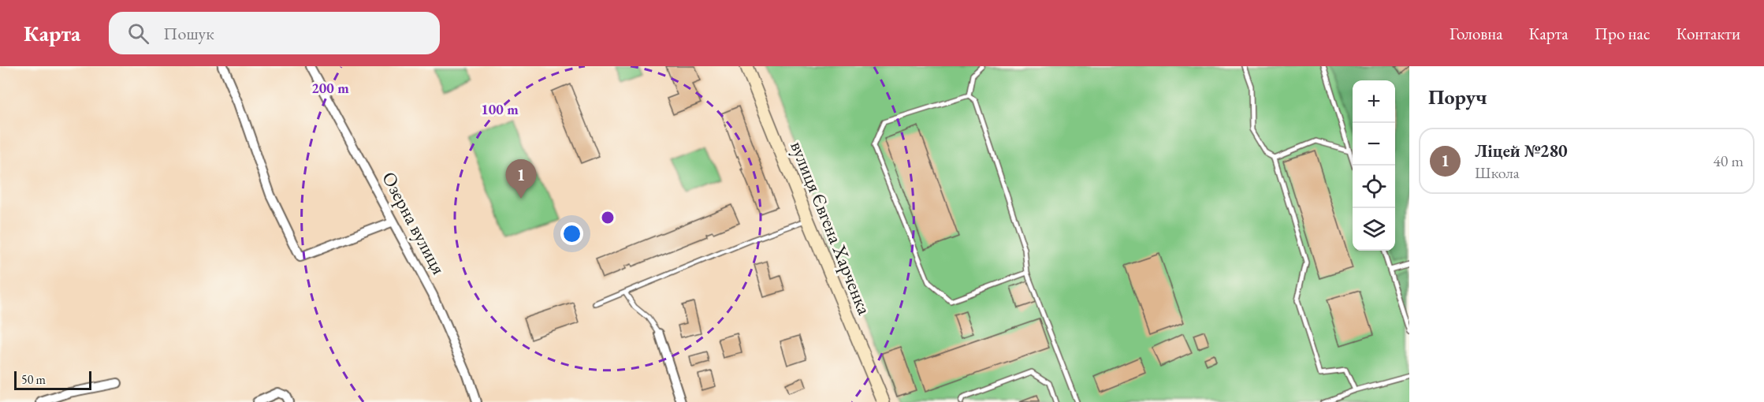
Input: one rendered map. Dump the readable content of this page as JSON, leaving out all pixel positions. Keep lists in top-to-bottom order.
{
  "streets": {
    "main road": ["вулиця Євгена Харченка"],
    "street": ["Озерна вулиця"]
  },
  "scale_bar": "50 m",
  "page": {
    "header": "Карта",
    "search": "Пошук",
    "nav": [
      "Головна",
      "Карта",
      "Про нас",
      "Контакти"
    ],
    "heading": "Поруч",
    "map_buttons": ["+", "−"],
    "list": [
      {
        "mark": "1",
        "name": "Ліцей №280",
        "note": "Школа",
        "value": "40 m"
      }
    ],
    "pins": "1",
    "scale": "50 m"
  },
  "rings": ["200 m", "100 m"]
}
